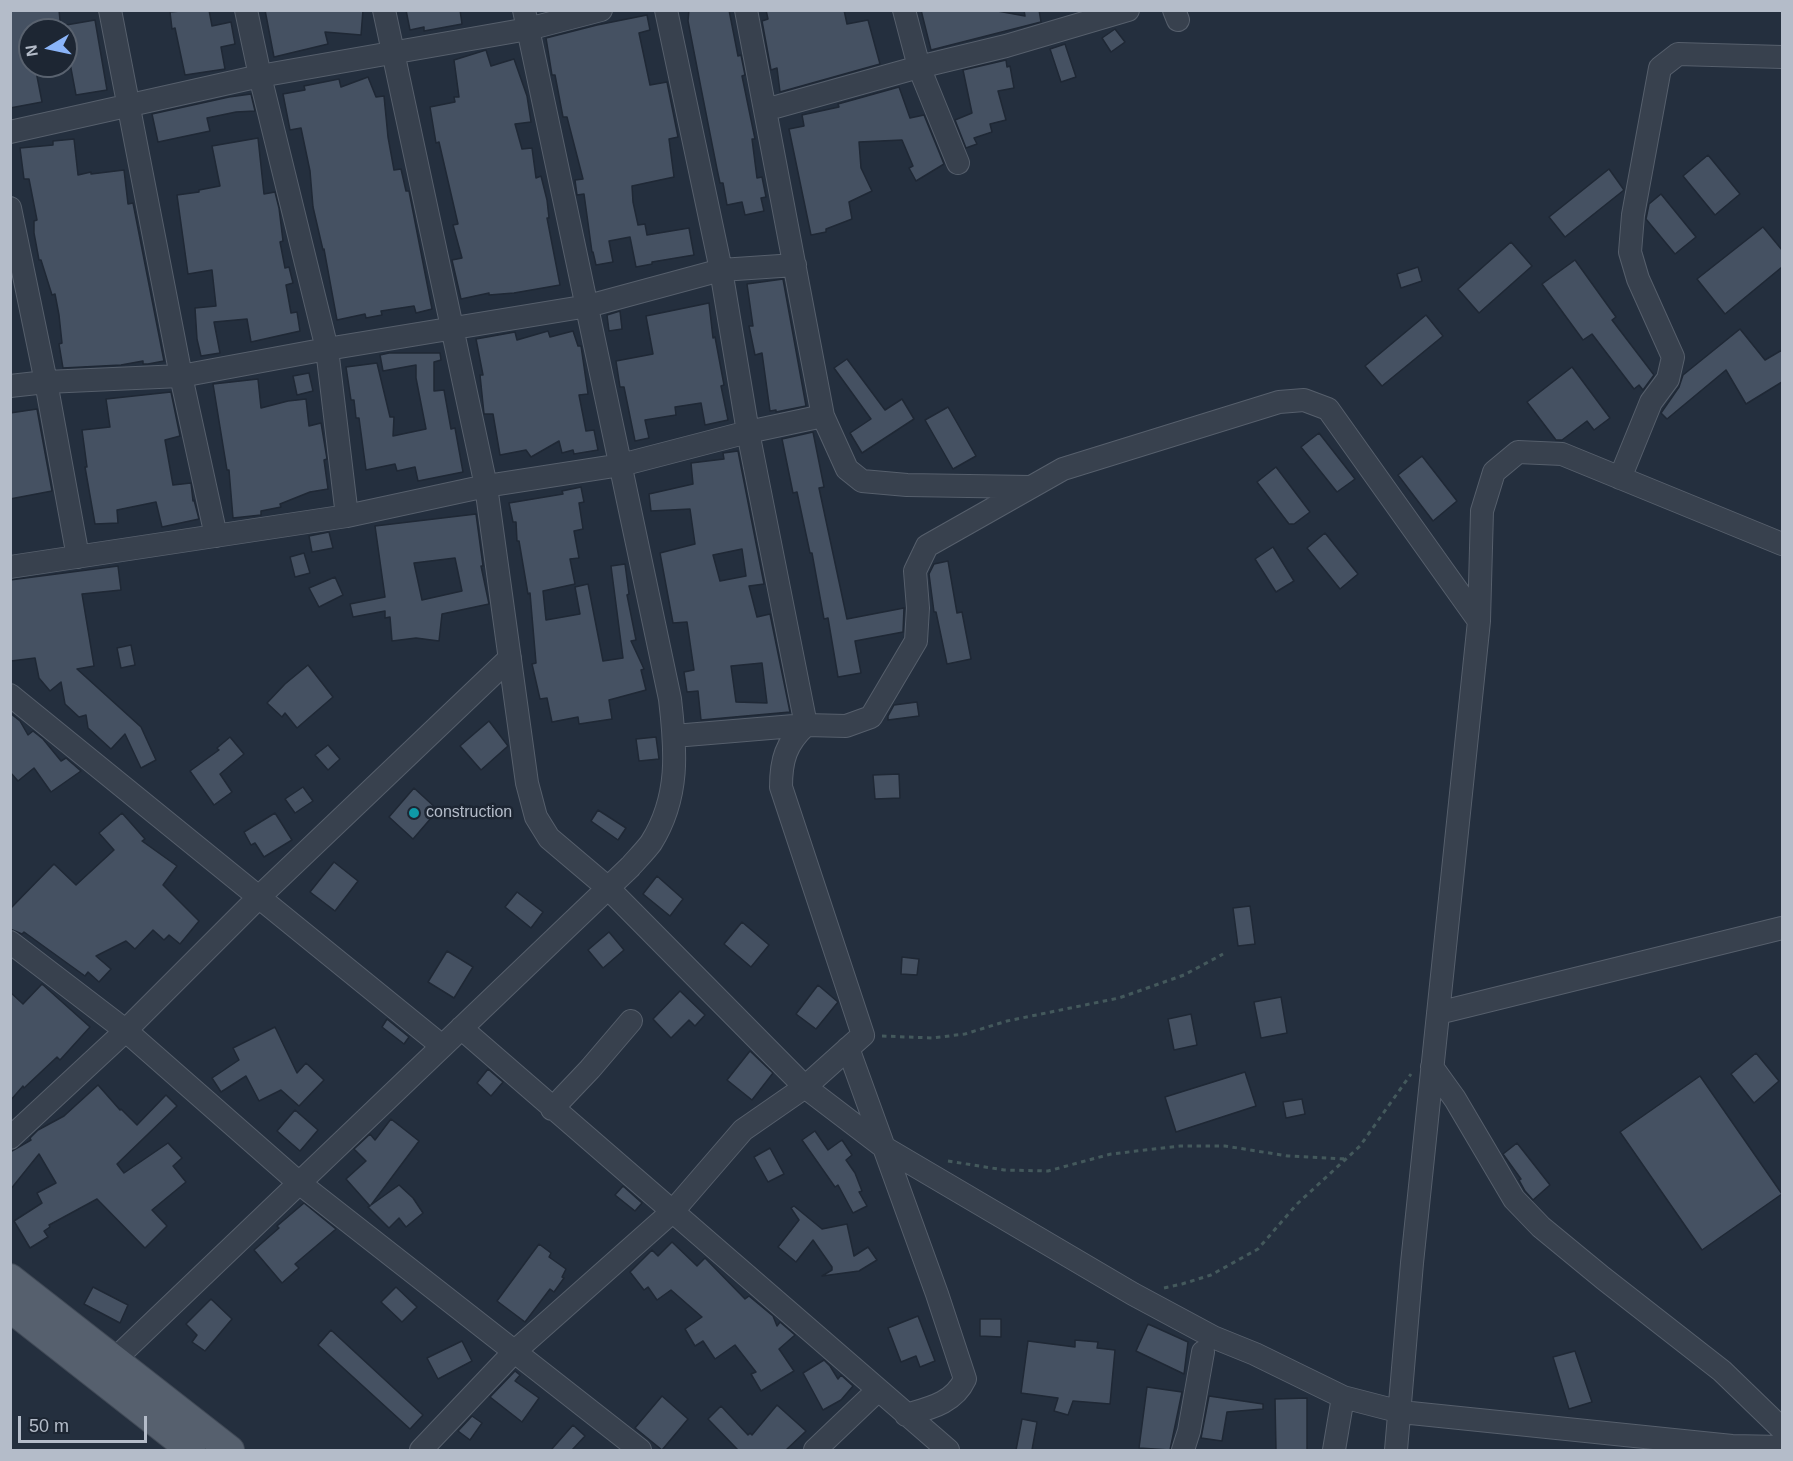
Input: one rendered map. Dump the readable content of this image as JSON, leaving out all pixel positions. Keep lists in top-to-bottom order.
{
  "places": ["construction"],
  "scale_bar": "50 m",
  "north": "left"
}
